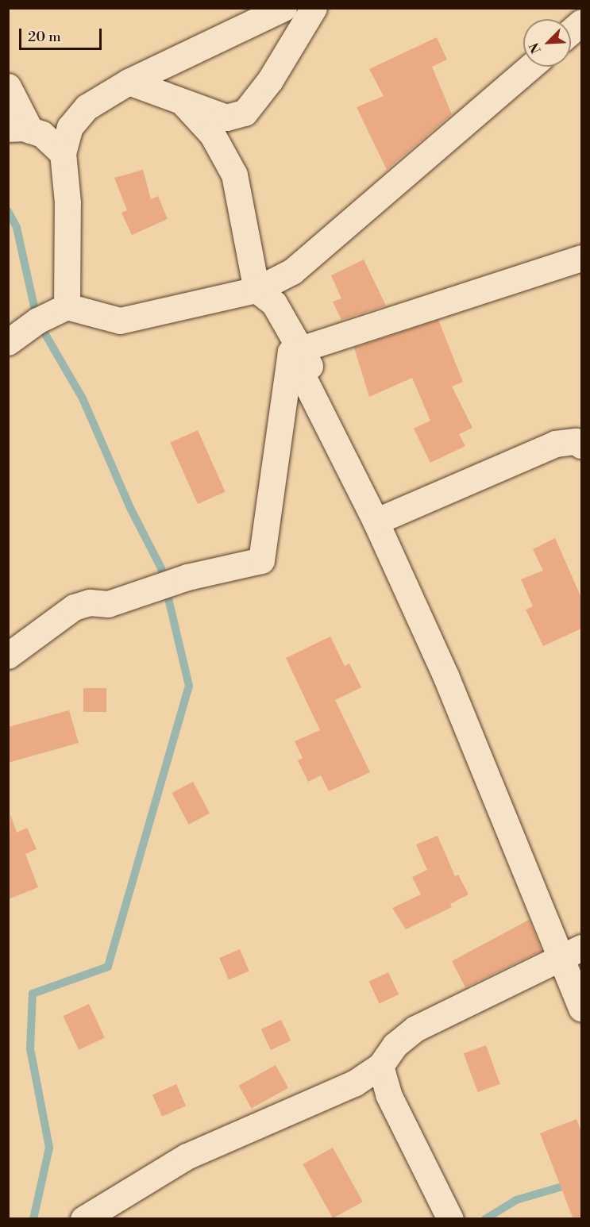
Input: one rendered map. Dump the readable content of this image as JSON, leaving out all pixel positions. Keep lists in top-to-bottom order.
{
  "scale_bar": "20 m",
  "north": "bottom left"
}
